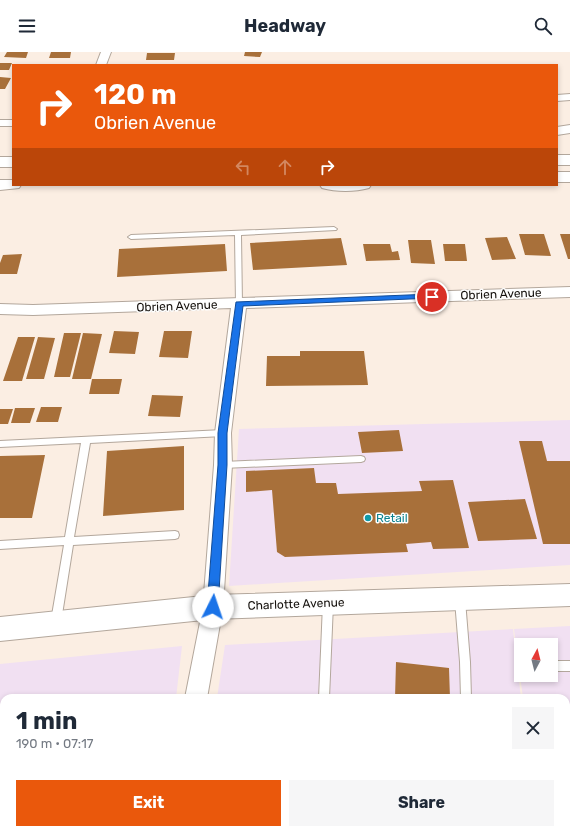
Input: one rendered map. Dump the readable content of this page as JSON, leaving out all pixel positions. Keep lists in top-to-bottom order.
{
  "streets": {
    "main road": ["Charlotte Avenue"],
    "street": ["Obrien Avenue"]
  },
  "places": ["Retail"],
  "north": "top",
  "page": {
    "header": "Headway",
    "turn": ["120 m", "Obrien Avenue"],
    "heading": ["1 min", "190 m · 07:17"],
    "buttons": ["Exit", "Share"]
  }
}
